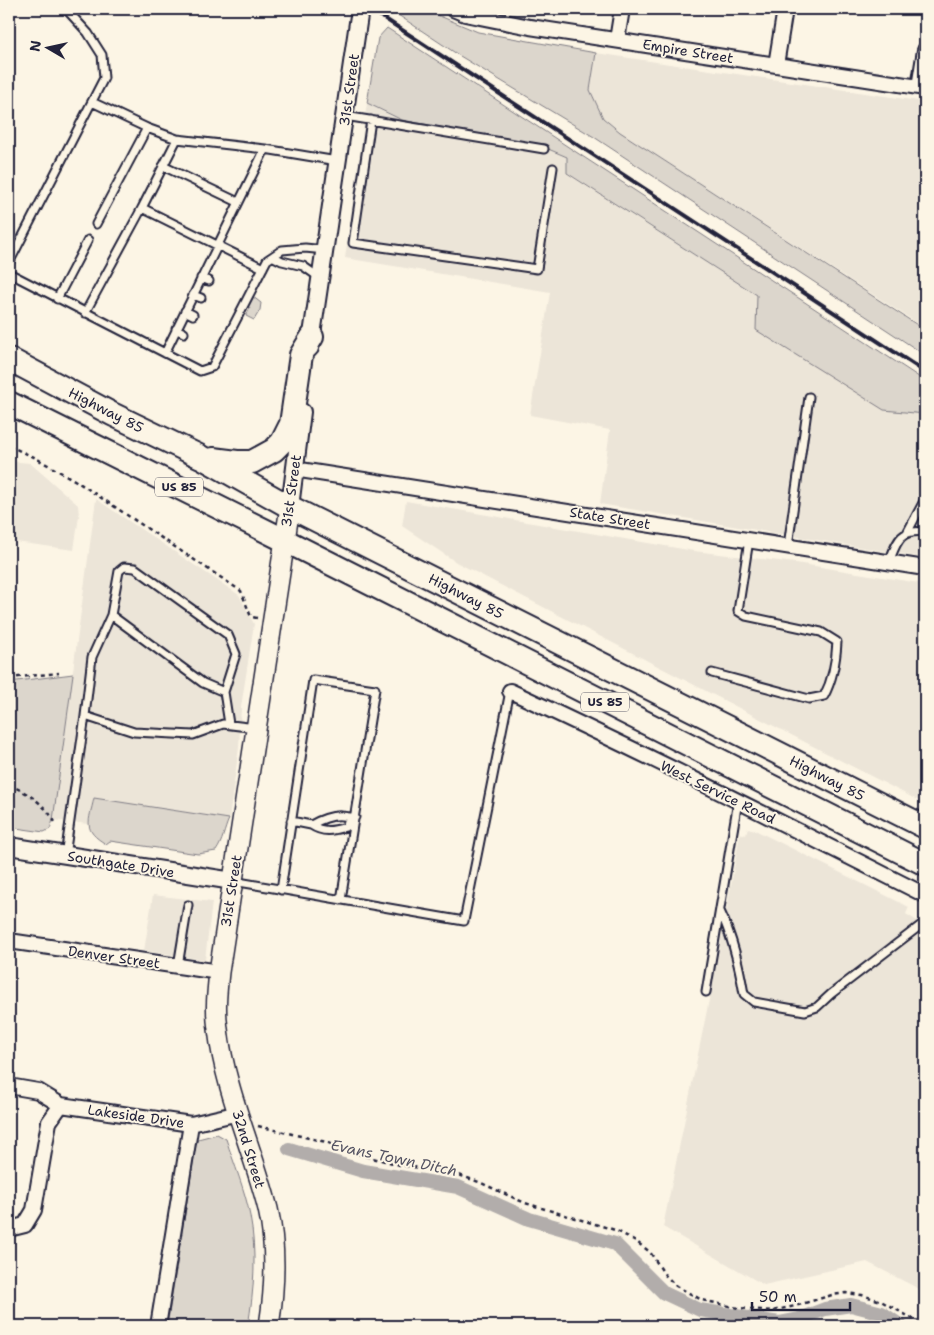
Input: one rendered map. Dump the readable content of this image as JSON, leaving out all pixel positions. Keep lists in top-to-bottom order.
{
  "streets": {
    "highway": ["Highway 85", "US 85"],
    "main road": ["31st Street", "32nd Street"],
    "street": [
      "Empire Street",
      "State Street",
      "West Service Road",
      "Southgate Drive",
      "Denver Street",
      "Lakeside Drive"
    ]
  },
  "crossings": [
    ["31st Street", "Highway 85"],
    ["31st Street", "US 85"],
    ["31st Street", "State Street"],
    ["31st Street", "Southgate Drive"],
    ["31st Street", "Denver Street"],
    ["31st Street", "32nd Street"],
    ["Denver Street", "32nd Street"],
    ["Lakeside Drive", "32nd Street"]
  ],
  "water": ["Evans Town Ditch"],
  "scale_bar": "50 m",
  "north": "left"
}
